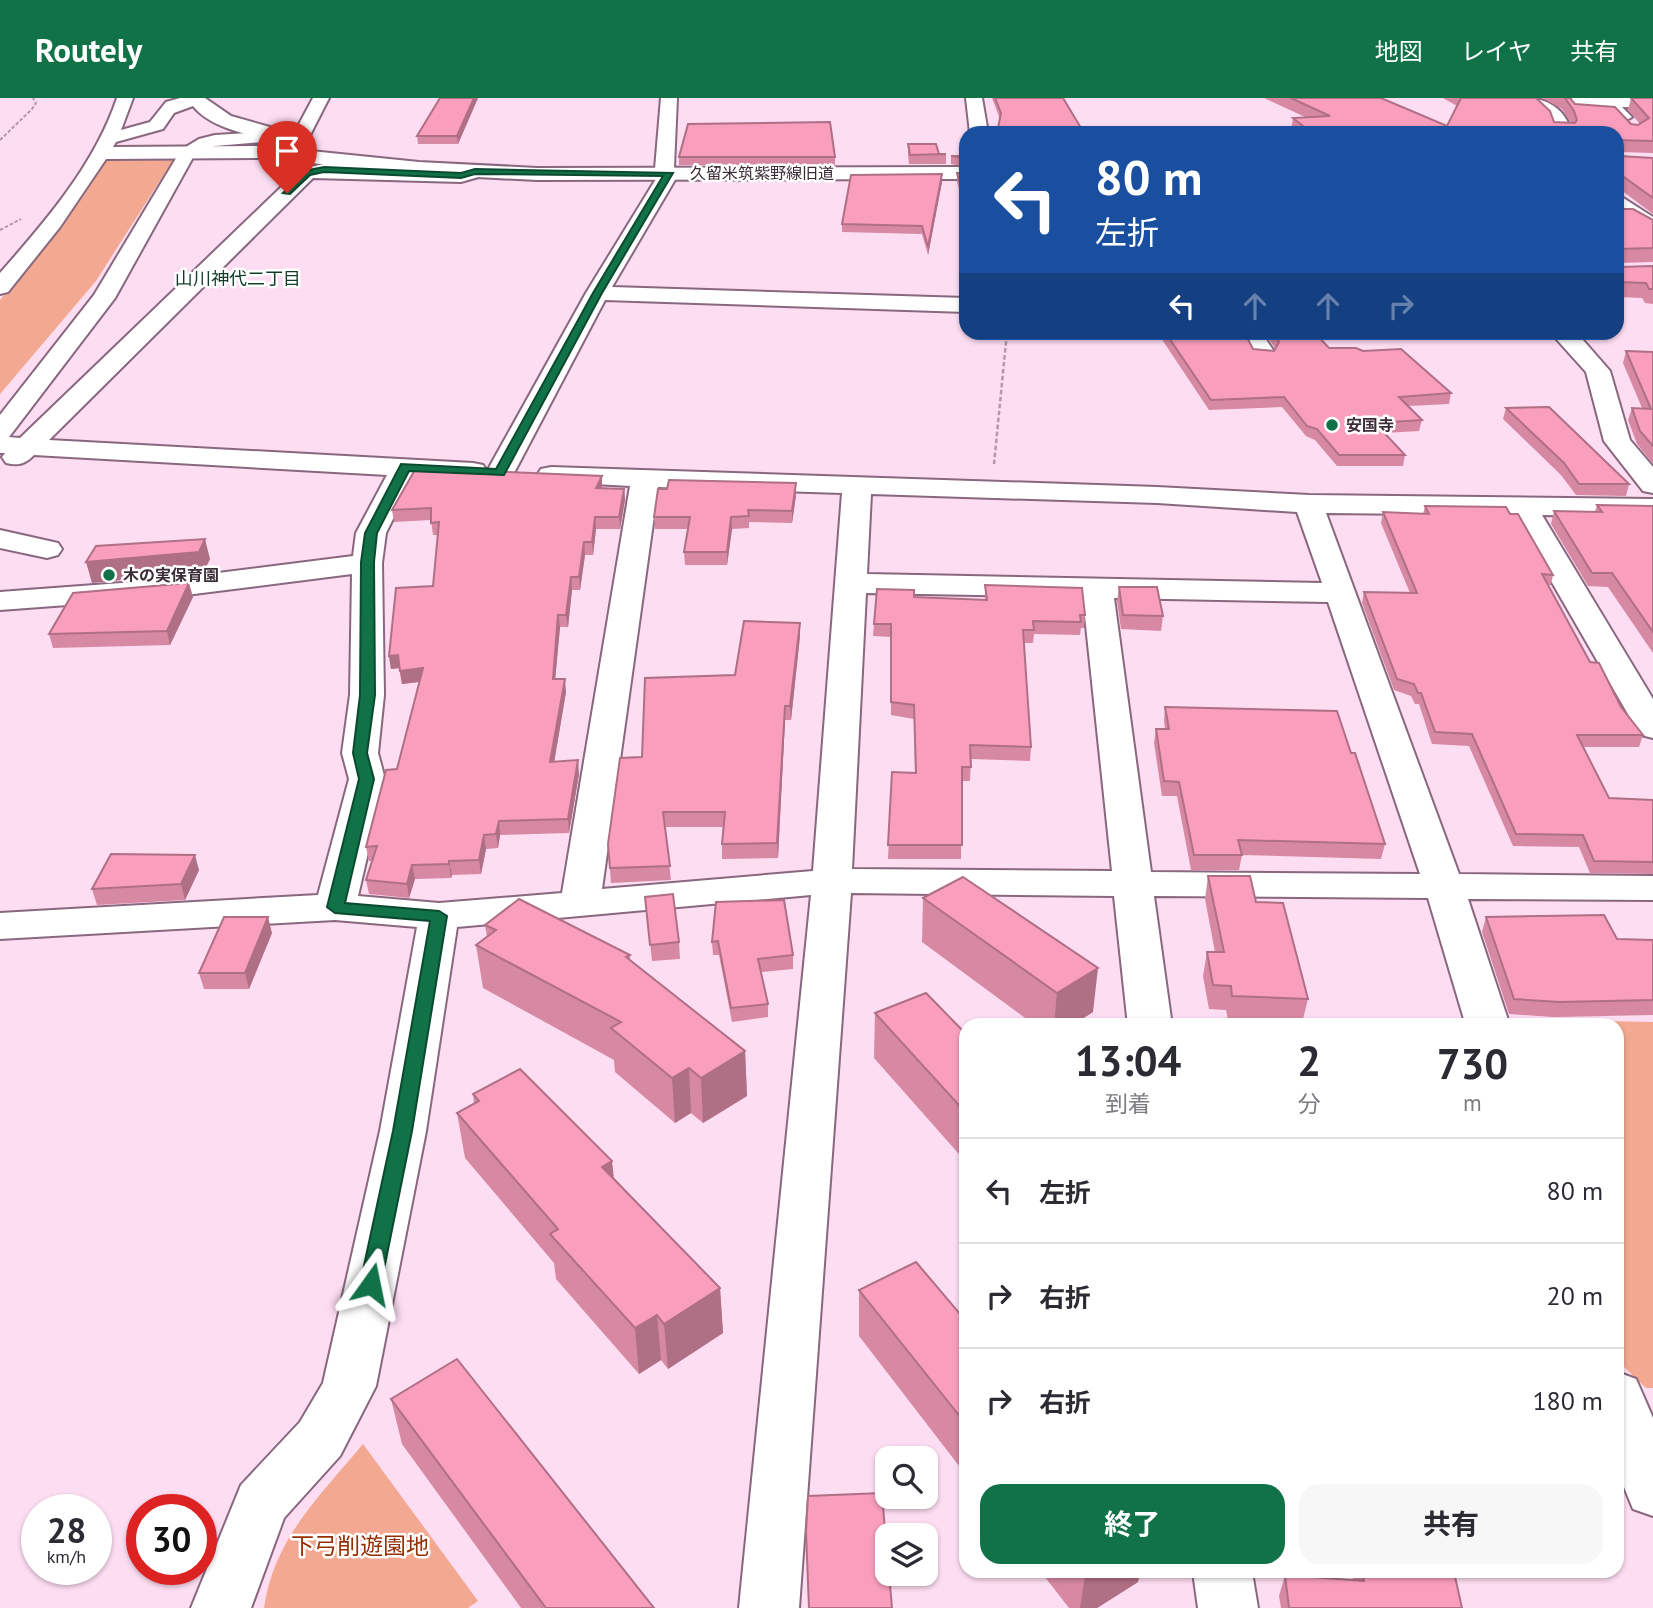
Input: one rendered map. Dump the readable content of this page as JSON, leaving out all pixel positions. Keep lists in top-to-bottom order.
{
  "streets": {
    "street": ["久留米筑紫野線旧道"]
  },
  "districts": ["山川神代二丁目"],
  "parks": ["下弓削遊園地"],
  "places": ["安国寺", "木の実保育園"],
  "page": {
    "header": "Routely",
    "nav": ["地図", "レイヤ", "共有"],
    "turn": ["80 m", "左折"],
    "eta": [
      "13:04",
      "到着",
      "2",
      "分",
      "730",
      "m"
    ],
    "list": [
      {
        "name": "左折",
        "value": "80 m"
      },
      {
        "name": "右折",
        "value": "20 m"
      },
      {
        "name": "右折",
        "value": "180 m"
      }
    ],
    "buttons": ["終了", "共有"],
    "speed": "28 km/h",
    "limit": "30"
  }
}
